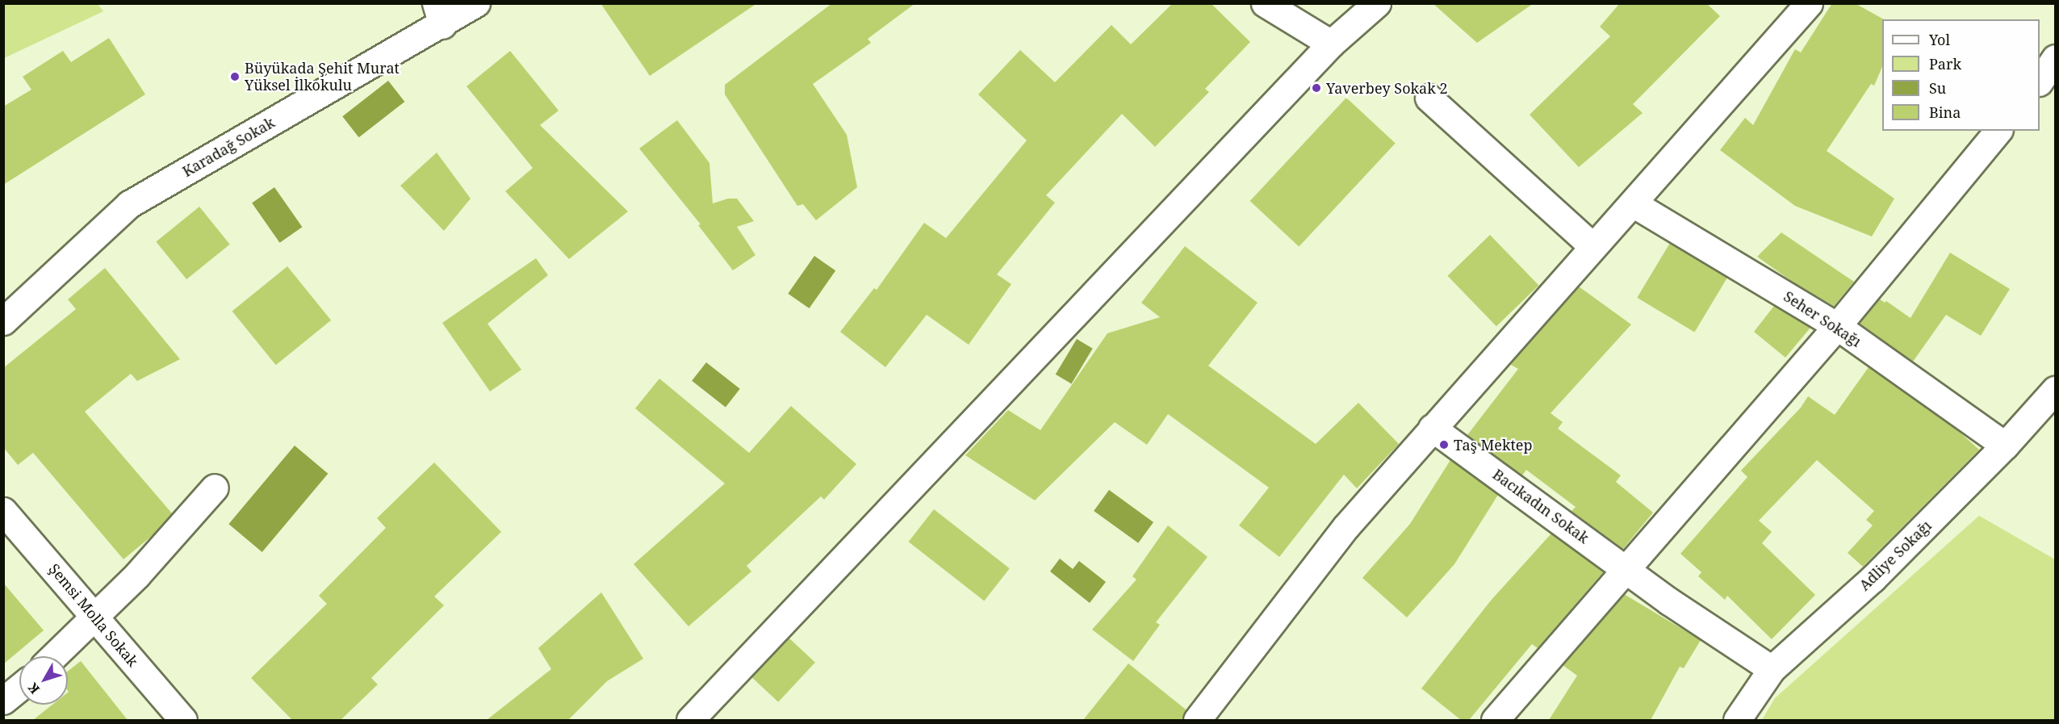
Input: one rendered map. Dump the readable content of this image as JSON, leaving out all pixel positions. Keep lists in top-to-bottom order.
{
  "streets": {
    "street": [
      "Karadağ Sokak",
      "Seher Sokağı",
      "Bacıkadın Sokak",
      "Adliye Sokağı",
      "Şemsi Molla Sokak"
    ]
  },
  "crossings": [
    ["Seher Sokağı", "Adliye Sokağı"],
    ["Bacıkadın Sokak", "Adliye Sokağı"]
  ],
  "places": ["Büyükada Şehit Murat Yüksel İlkokulu", "Yaverbey Sokak 2", "Taş Mektep"],
  "legend": [
    "Yol",
    "Park",
    "Su",
    "Bina"
  ],
  "north": "bottom left"
}
